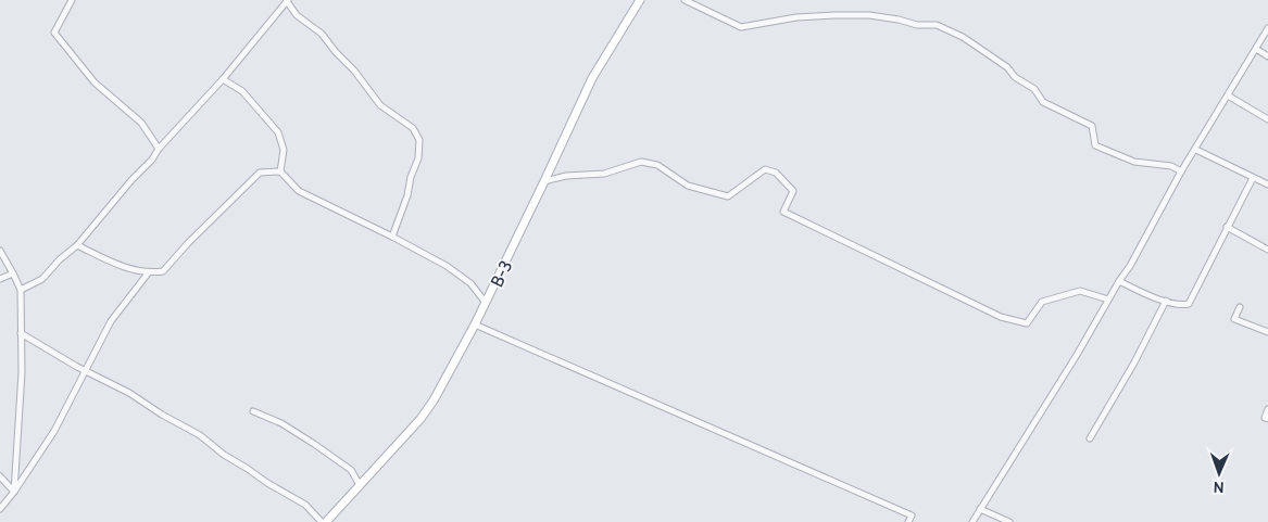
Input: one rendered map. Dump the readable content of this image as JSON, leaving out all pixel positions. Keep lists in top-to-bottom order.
{
  "streets": {
    "main road": ["B-3"]
  },
  "north": "bottom"
}
